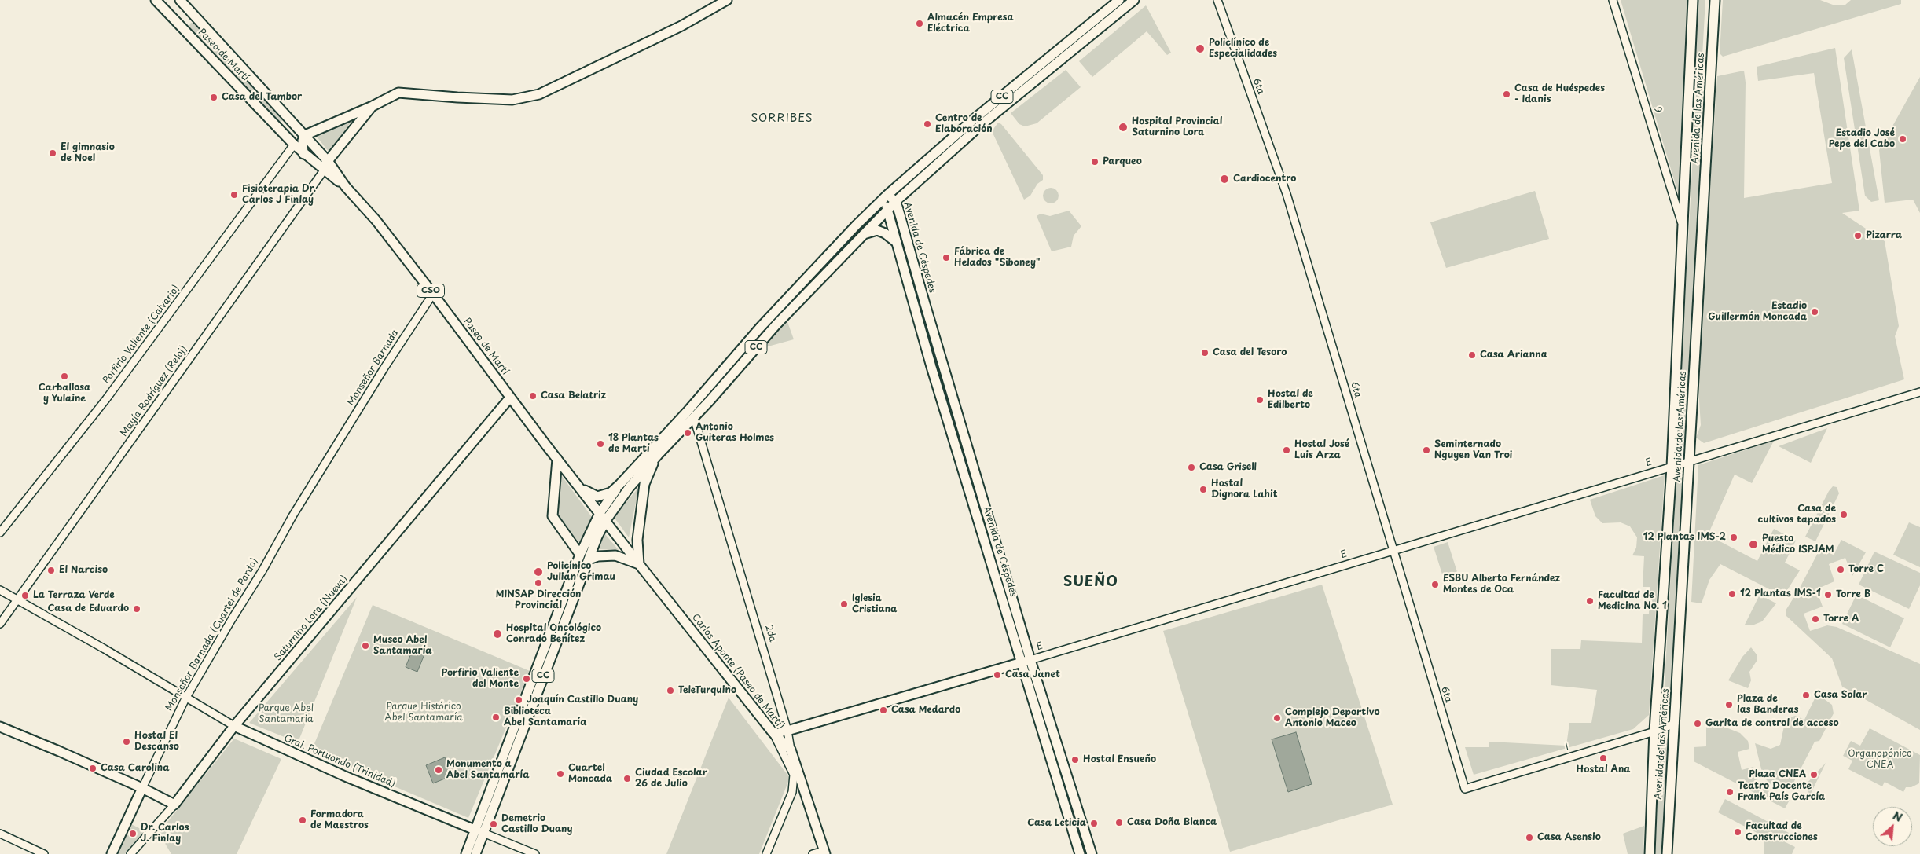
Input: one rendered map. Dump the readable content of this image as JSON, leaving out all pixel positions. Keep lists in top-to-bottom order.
{
  "streets": {
    "main road": [
      "Paseo de Martí",
      "CC",
      "Avenida de las Américas",
      "Avenida de Céspedes",
      "CSO",
      "E",
      "Saturnino Lora (Nueva)",
      "2da",
      "Monseñor Barnada (Cuartel de Pardo)",
      "Carlos Aponte (Paseo de Martí)",
      "Gral. Portuondo (Trinidad)"
    ],
    "street": [
      "6ta",
      "9",
      "Porfirio Valiente (Calvario)",
      "Monseñor Barnada",
      "Mayía Rodríguez (Reloj)",
      "I"
    ]
  },
  "crossings": [
    ["Paseo de Martí", "CC"],
    ["Paseo de Martí", "Porfirio Valiente (Calvario)"],
    ["Paseo de Martí", "Monseñor Barnada"],
    ["Paseo de Martí", "Mayía Rodríguez (Reloj)"],
    ["Paseo de Martí", "Saturnino Lora (Nueva)"],
    ["Paseo de Martí", "Carlos Aponte (Paseo de Martí)"],
    ["6ta", "E"],
    ["6ta", "I"],
    ["CC", "Avenida de Céspedes"],
    ["CC", "2da"],
    ["CC", "Carlos Aponte (Paseo de Martí)"],
    ["CC", "Gral. Portuondo (Trinidad)"],
    ["Avenida de las Américas", "9"],
    ["Avenida de las Américas", "E"],
    ["Avenida de las Américas", "I"],
    ["Avenida de Céspedes", "E"],
    ["Monseñor Barnada", "Monseñor Barnada (Cuartel de Pardo)"],
    ["Mayía Rodríguez (Reloj)", "Gral. Portuondo (Trinidad)"],
    ["E", "2da"],
    ["E", "Carlos Aponte (Paseo de Martí)"],
    ["Saturnino Lora (Nueva)", "Gral. Portuondo (Trinidad)"],
    ["Monseñor Barnada (Cuartel de Pardo)", "Gral. Portuondo (Trinidad)"]
  ],
  "districts": ["SORRIBES", "SUEÑO"],
  "parks": ["Parque Histórico Abel Santamaría", "Parque Abel Santamaria", "Organopónico CNEA"],
  "places": [
    "Almacén Empresa Eléctrica",
    "Policlínico de Especialidades",
    "Casa de Huéspedes - Idanis",
    "Casa del Tambor",
    "Centro de Elaboración",
    "Hospital Provincial Saturnino Lora",
    "Estadio José Pepe del Cabo",
    "El gimnasio de Noel",
    "Parqueo",
    "Cardiocentro",
    "Fisioterapia Dr. Carlos J Finlay",
    "Pizarra",
    "Fábrica de Helados \"Siboney\"",
    "Estadio Guillermón Moncada",
    "Casa del Tesoro",
    "Casa Arianna",
    "Carballosa y Yulaine",
    "Casa Belatriz",
    "Hostal de Edilberto",
    "Antonio Guiteras Holmes",
    "18 Plantas de Martí",
    "Hostal José Luis Arza",
    "Seminternado Nguyen Van Troi",
    "Casa Grisell",
    "Hostal Dignora Lahit",
    "Casa de cultivos tapados",
    "12 Plantas IMS-2",
    "Puesto Médico ISPJAM",
    "Torre C",
    "El Narciso",
    "Policínico Julian Grimau",
    "MINSAP Dirección Provincial",
    "ESBU Alberto Fernández Montes de Oca",
    "12 Plantas IMS-1",
    "Torre B",
    "La Terraza Verde",
    "Facultad de Medicina No. 1",
    "Iglesia Cristiana",
    "Casa de Eduardo",
    "Torre A",
    "Hospital Oncológico Conrado Benítez",
    "Museo Abel Santamaría",
    "Casa Janet",
    "Porfirio Valiente del Monte",
    "TeleTurquino",
    "Casa Solar",
    "Joaquín Castillo Duany",
    "Plaza de las Banderas",
    "Casa Medardo",
    "Biblioteca Abel Santamaría",
    "Complejo Deportivo Antonio Maceo",
    "Garita de control de acceso",
    "Hostal El Descanso",
    "Hostal Ana",
    "Hostal Ensueño",
    "Casa Carolina",
    "Monumento a Abel Santamaría",
    "Cuartel Moncada",
    "Plaza CNEA",
    "Ciudad Escolar 26 de Julio",
    "Teatro Docente Frank País García",
    "Formadora de Maestros",
    "Casa Doña Blanca",
    "Casa Leticia",
    "Demetrio Castillo Duany",
    "Facultad de Construcciones",
    "Dr. Carlos J. Finlay",
    "Casa Asensio"
  ],
  "north": "top right"
}
